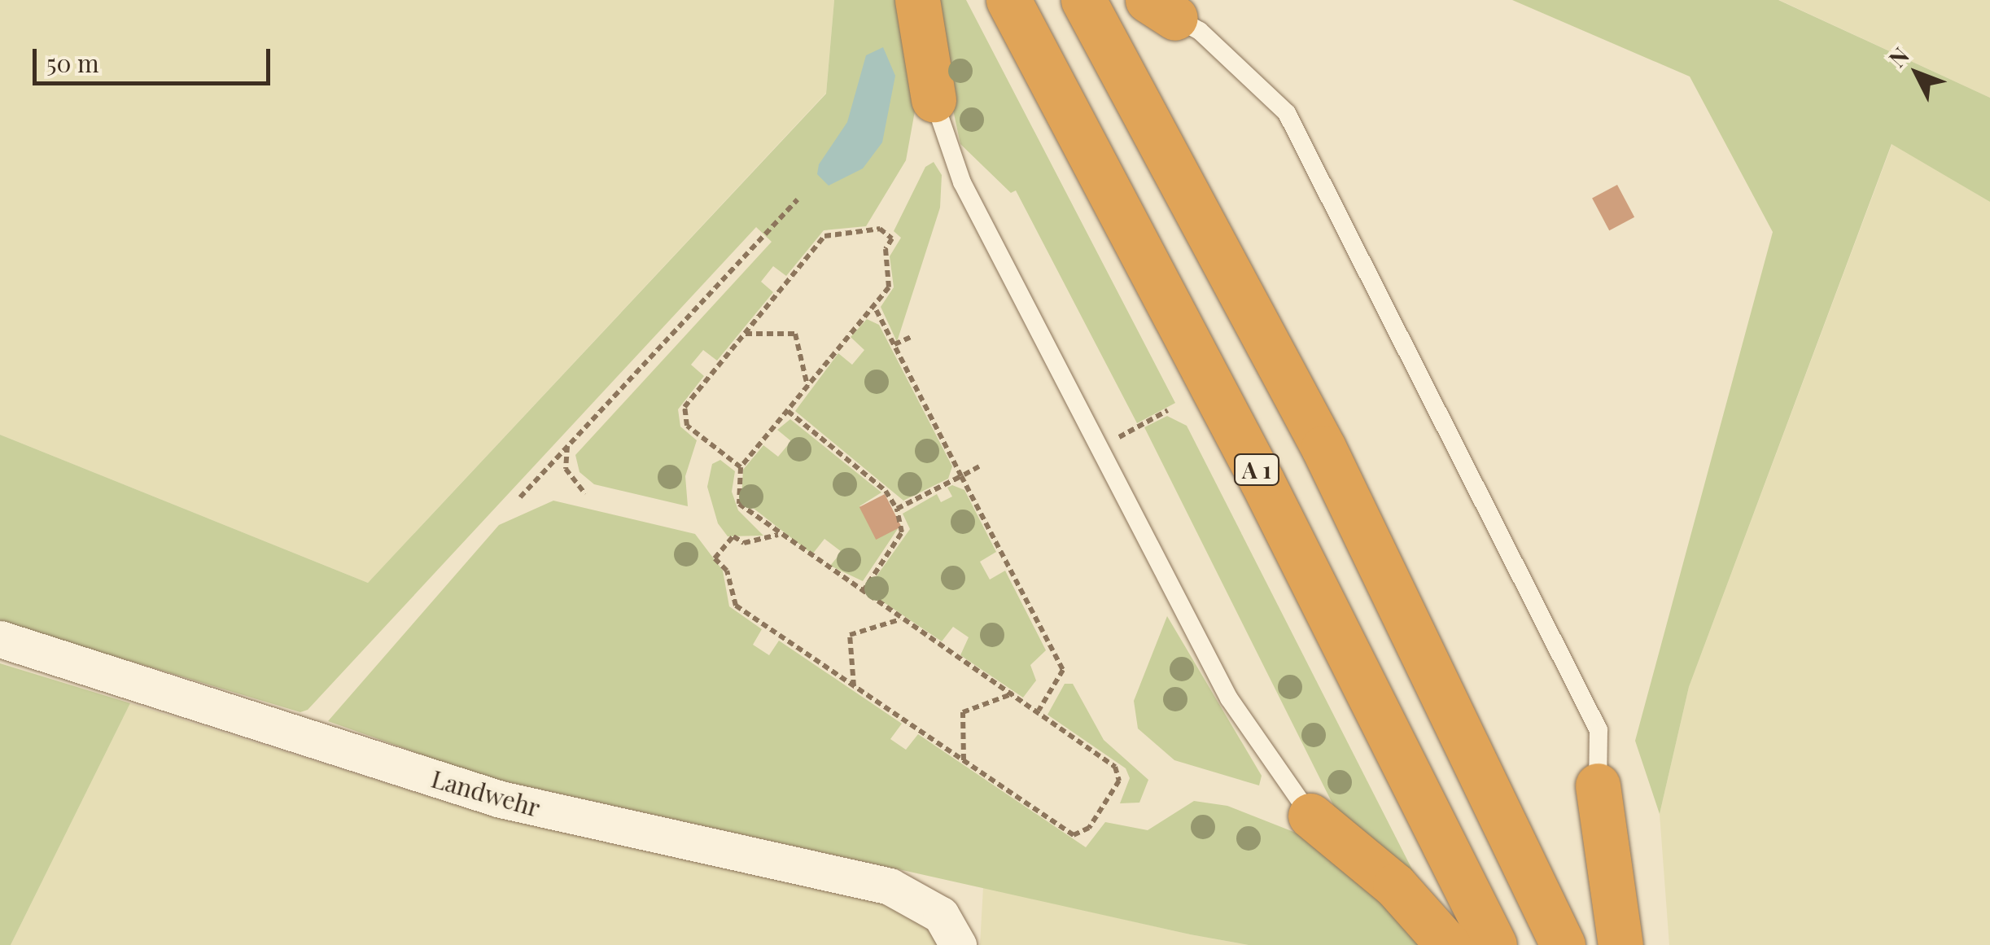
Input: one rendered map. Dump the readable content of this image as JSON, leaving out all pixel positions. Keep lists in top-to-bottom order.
{
  "streets": {
    "highway": ["A 1"],
    "street": ["Landwehr"]
  },
  "scale_bar": "50 m",
  "north": "top left"
}
